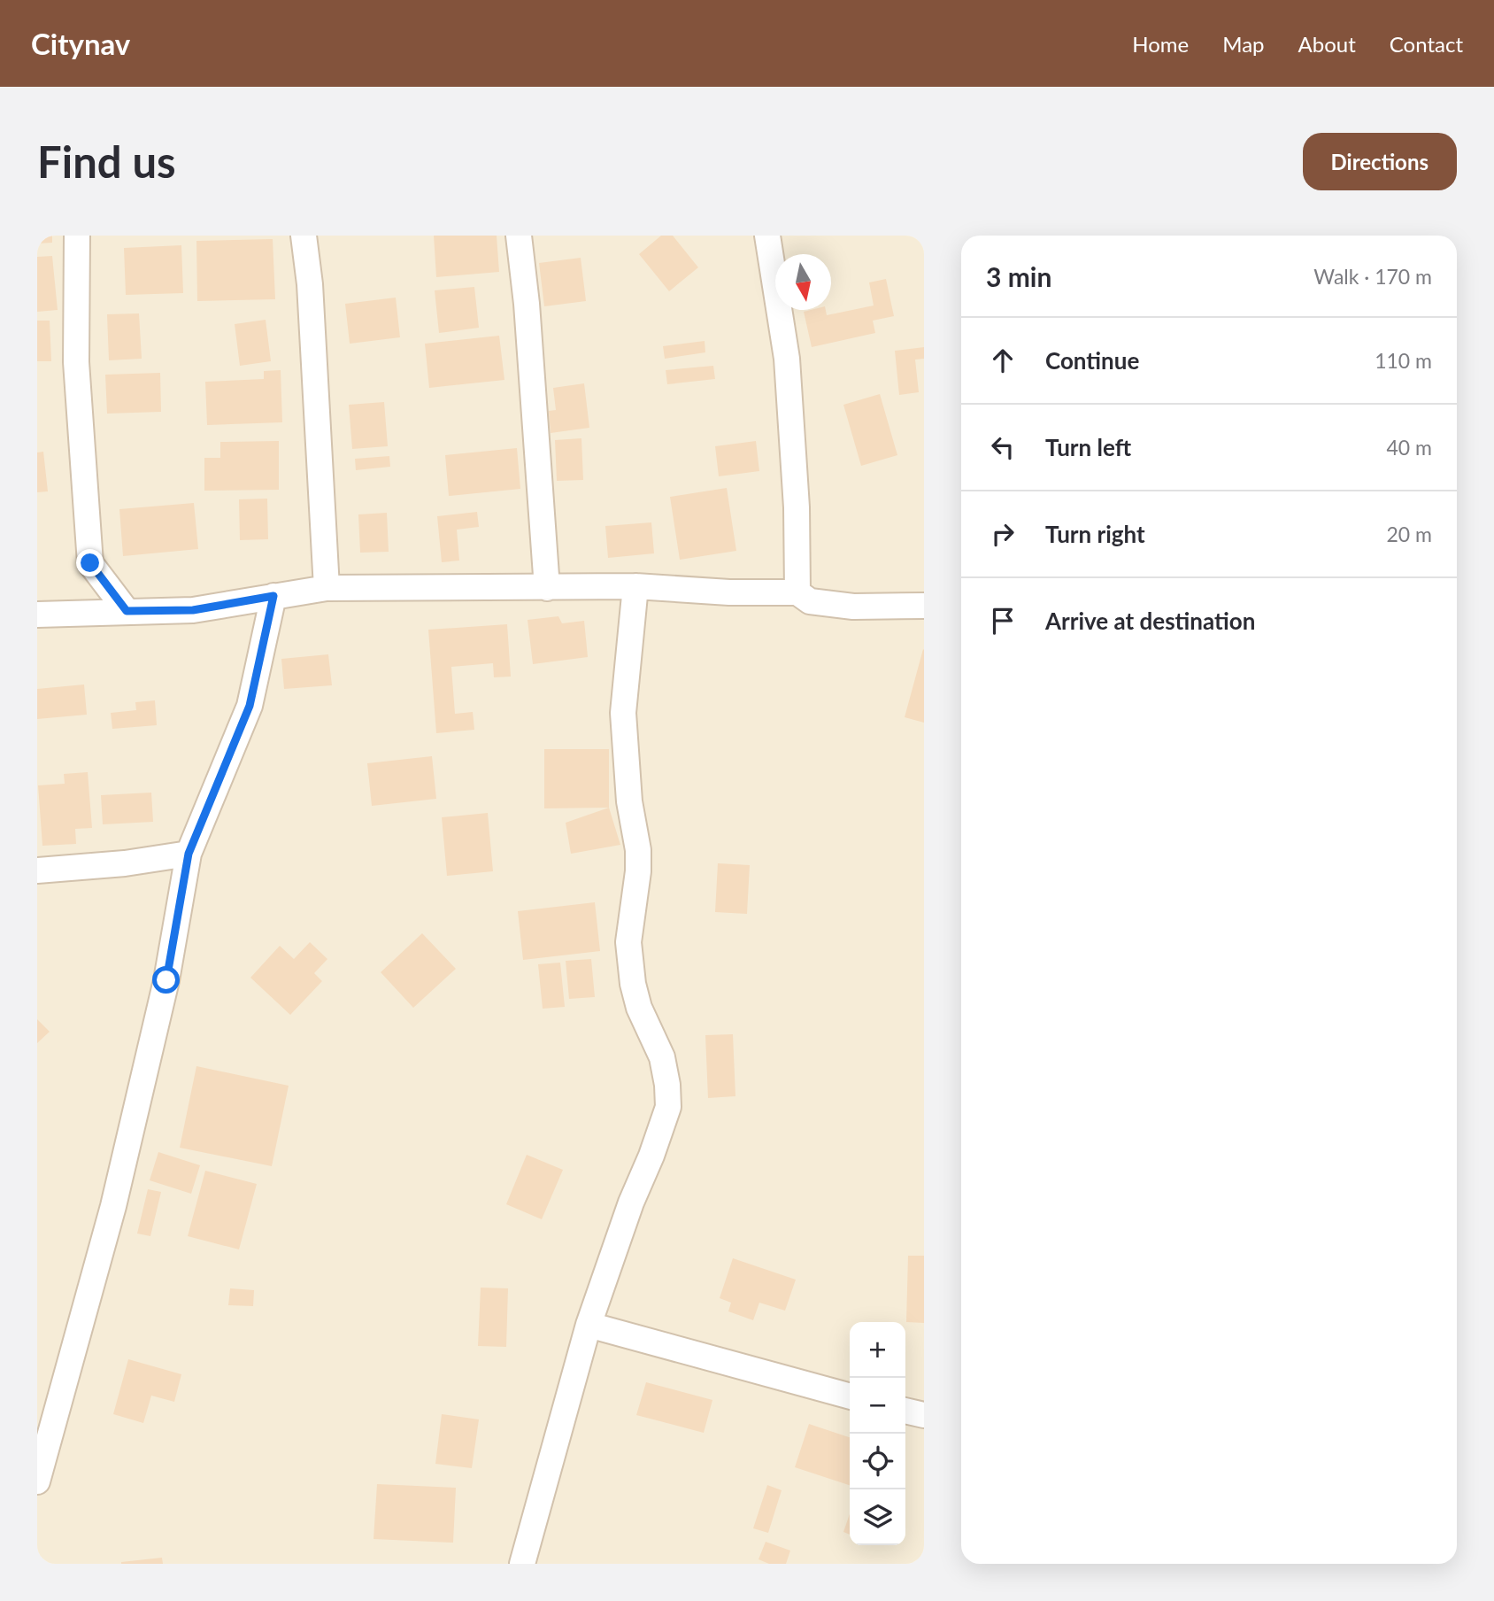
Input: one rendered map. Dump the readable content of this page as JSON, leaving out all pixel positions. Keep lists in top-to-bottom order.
{
  "north": "bottom",
  "page": {
    "header": "Citynav",
    "nav": [
      "Home",
      "Map",
      "About",
      "Contact"
    ],
    "buttons": "Directions",
    "title": "Find us",
    "heading": ["3 min", "Walk · 170 m"],
    "list": [
      ["Continue", "110 m"],
      ["Turn left", "40 m"],
      ["Turn right", "20 m"],
      "Arrive at destination"
    ],
    "map_buttons": ["+", "−"]
  }
}
